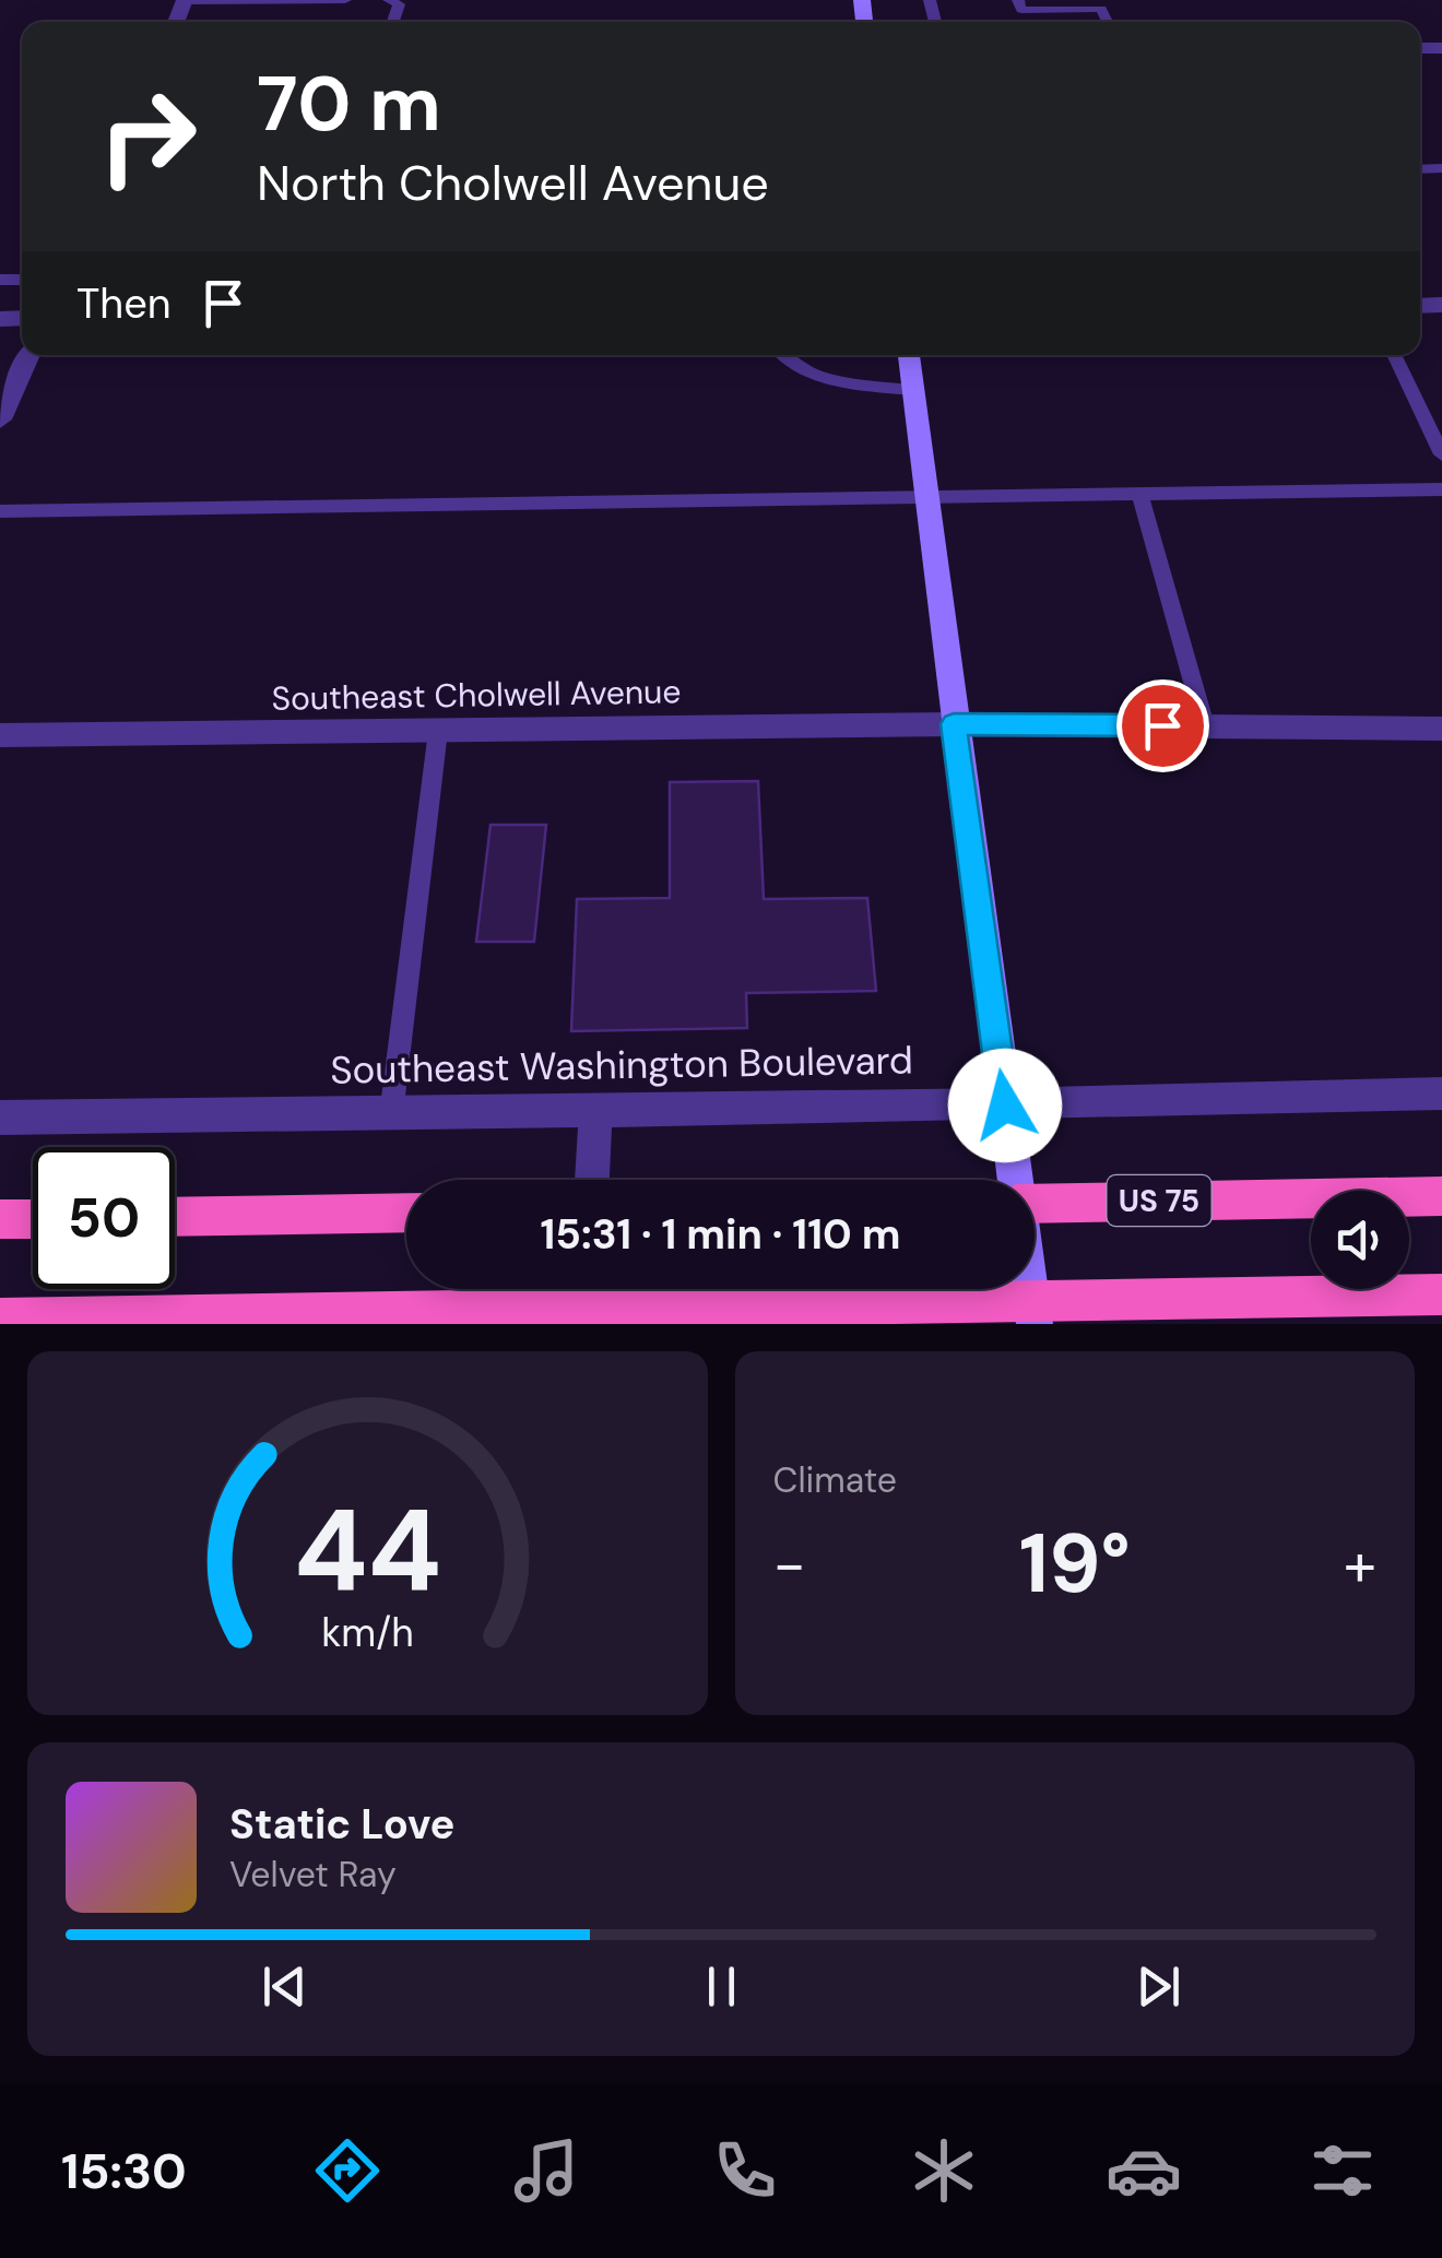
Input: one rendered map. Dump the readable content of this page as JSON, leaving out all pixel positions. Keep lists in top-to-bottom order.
{
  "streets": {
    "highway": ["US 75"],
    "street": ["Southeast Cholwell Avenue", "Southeast Washington Boulevard"]
  },
  "page": {
    "turn": ["70 m", "North Cholwell Avenue"],
    "then": "Then",
    "limit": "50",
    "trip": "15:31 · 1 min · 110 m",
    "tile": "Climate",
    "heat": ["−", "19°", "+"],
    "song": ["Static Love", "Velvet Ray"],
    "tabs": "15:30",
    "gauge": ["44", "km/h"]
  }
}
